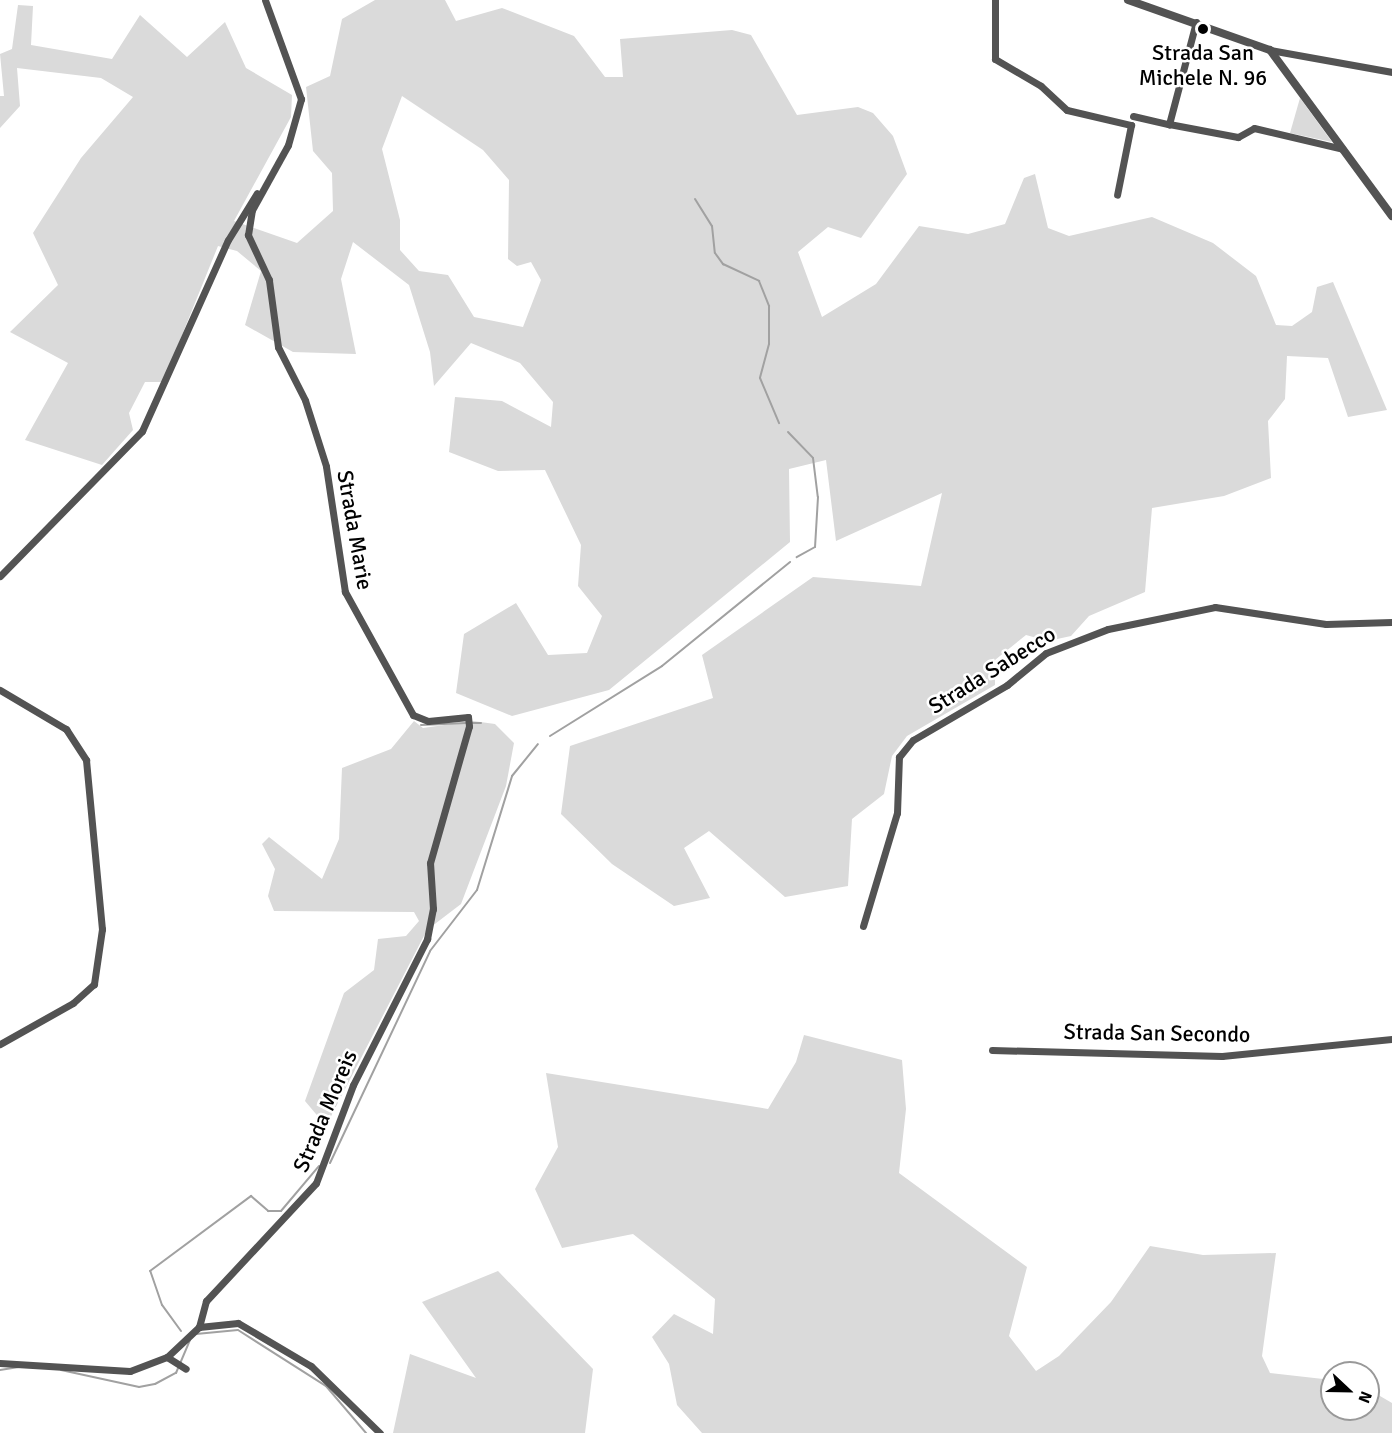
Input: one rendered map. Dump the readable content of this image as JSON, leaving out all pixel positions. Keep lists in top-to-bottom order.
{
  "streets": {
    "street": [
      "Strada Marie",
      "Strada Sabecco",
      "Strada San Secondo",
      "Strada Moreis"
    ]
  },
  "crossings": [
    ["Strada Marie", "Strada Moreis"]
  ],
  "places": ["Strada San Michele N. 96"],
  "north": "right"
}
